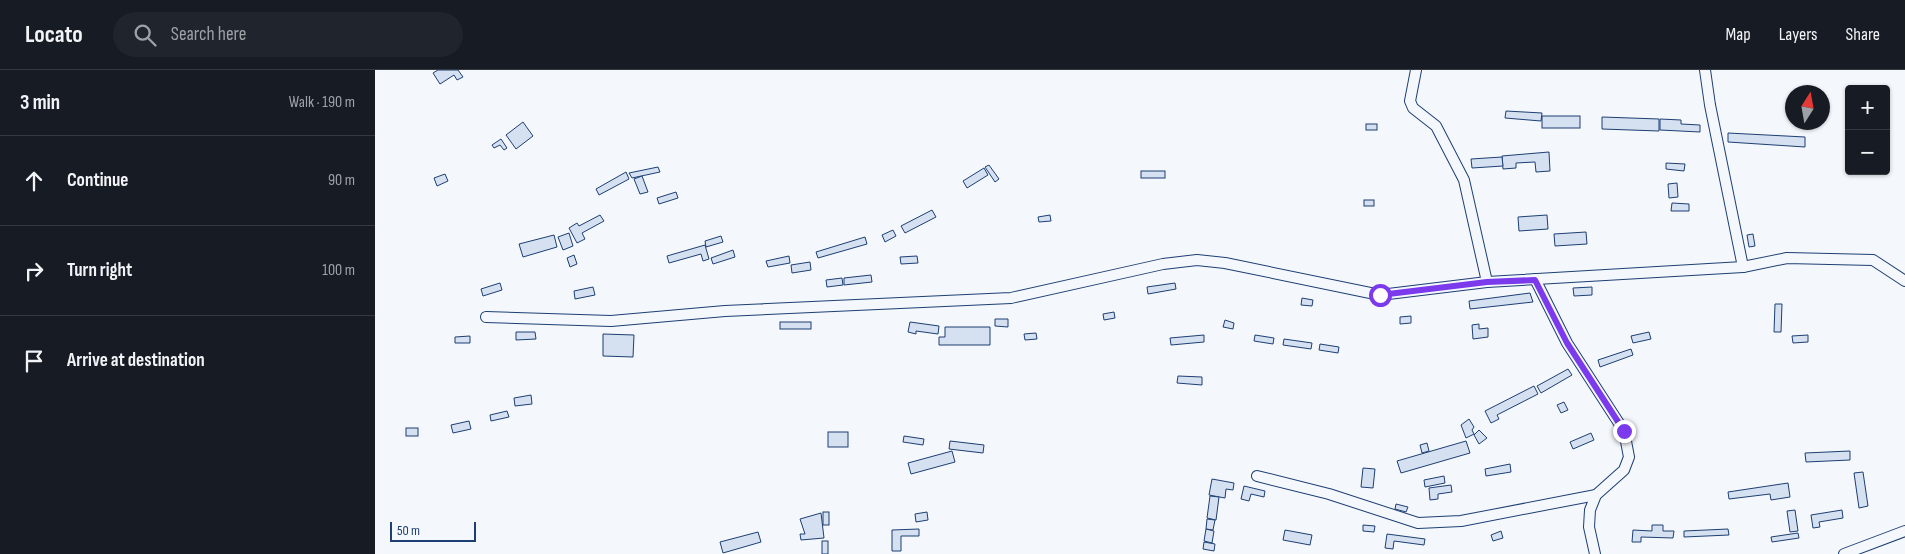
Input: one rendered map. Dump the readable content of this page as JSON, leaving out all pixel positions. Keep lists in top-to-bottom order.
{
  "scale_bar": "50 m",
  "north": "top",
  "page": {
    "header": "Locato",
    "search": "Search here",
    "nav": ["Map", "Layers", "Share"],
    "heading": ["3 min", "Walk · 190 m"],
    "map_buttons": ["+", "−"],
    "list": [
      ["Continue", "90 m"],
      ["Turn right", "100 m"],
      "Arrive at destination"
    ],
    "scale": "50 m"
  }
}
